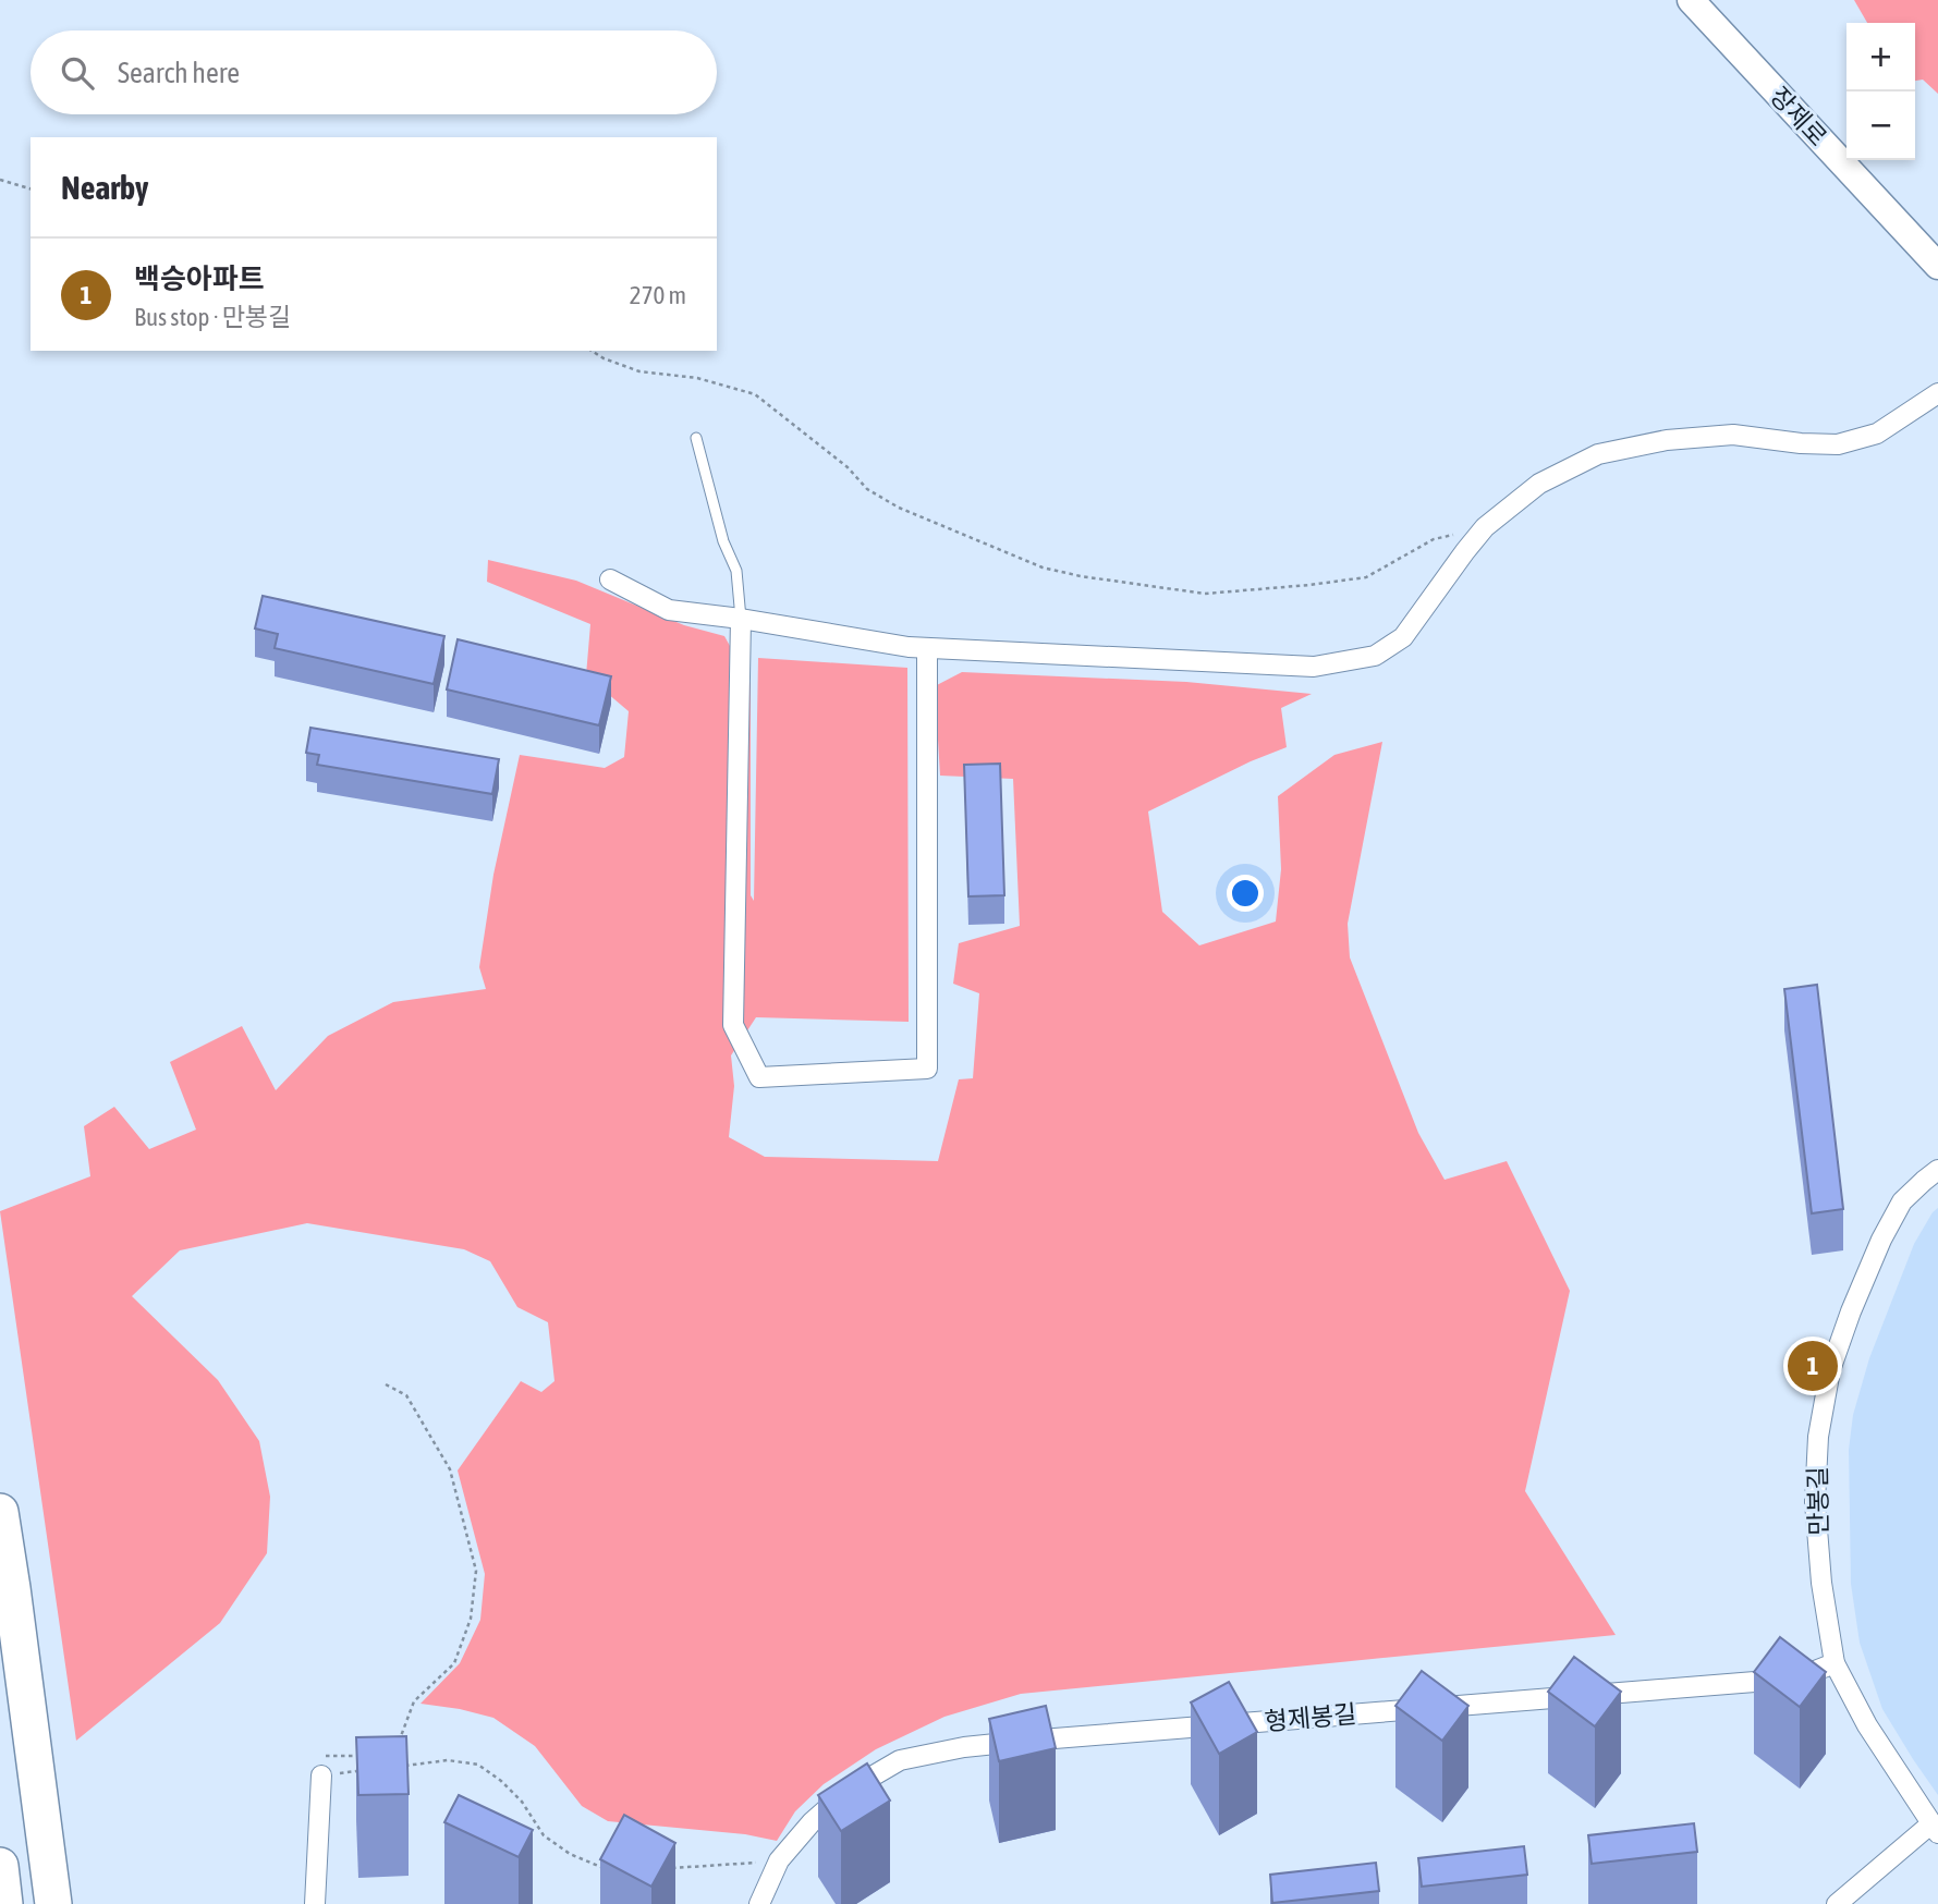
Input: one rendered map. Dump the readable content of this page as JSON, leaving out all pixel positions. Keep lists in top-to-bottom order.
{
  "streets": {
    "main road": ["장제로"],
    "street": ["만봉길", "형제봉길"]
  },
  "crossings": [
    ["만봉길", "형제봉길"]
  ],
  "page": {
    "map_buttons": ["+", "−"],
    "search": "Search here",
    "heading": "Nearby",
    "list": [
      {
        "mark": "1",
        "name": "백승아파트",
        "note": "Bus stop · 만봉길",
        "value": "270 m"
      }
    ],
    "pins": "1"
  }
}
